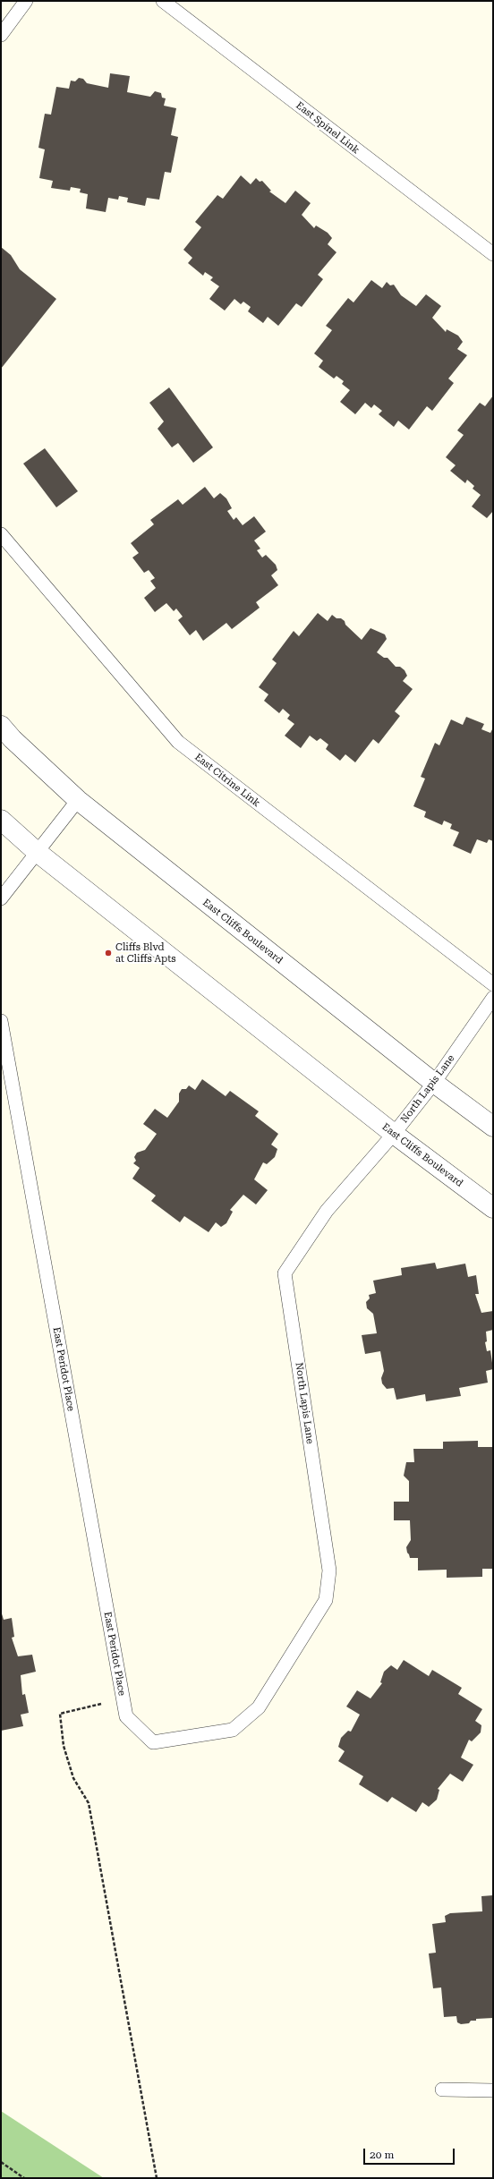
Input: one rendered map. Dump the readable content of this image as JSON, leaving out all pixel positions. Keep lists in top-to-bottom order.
{
  "streets": {
    "street": ["East Cliffs Boulevard"],
    "lane": [
      "East Spinel Link",
      "East Citrine Link",
      "North Lapis Lane",
      "East Peridot Place"
    ]
  },
  "crossings": [
    ["East Cliffs Boulevard", "North Lapis Lane"],
    ["North Lapis Lane", "East Peridot Place"]
  ],
  "places": ["Cliffs Blvd at Cliffs Apts"],
  "scale_bar": "20 m"
}
